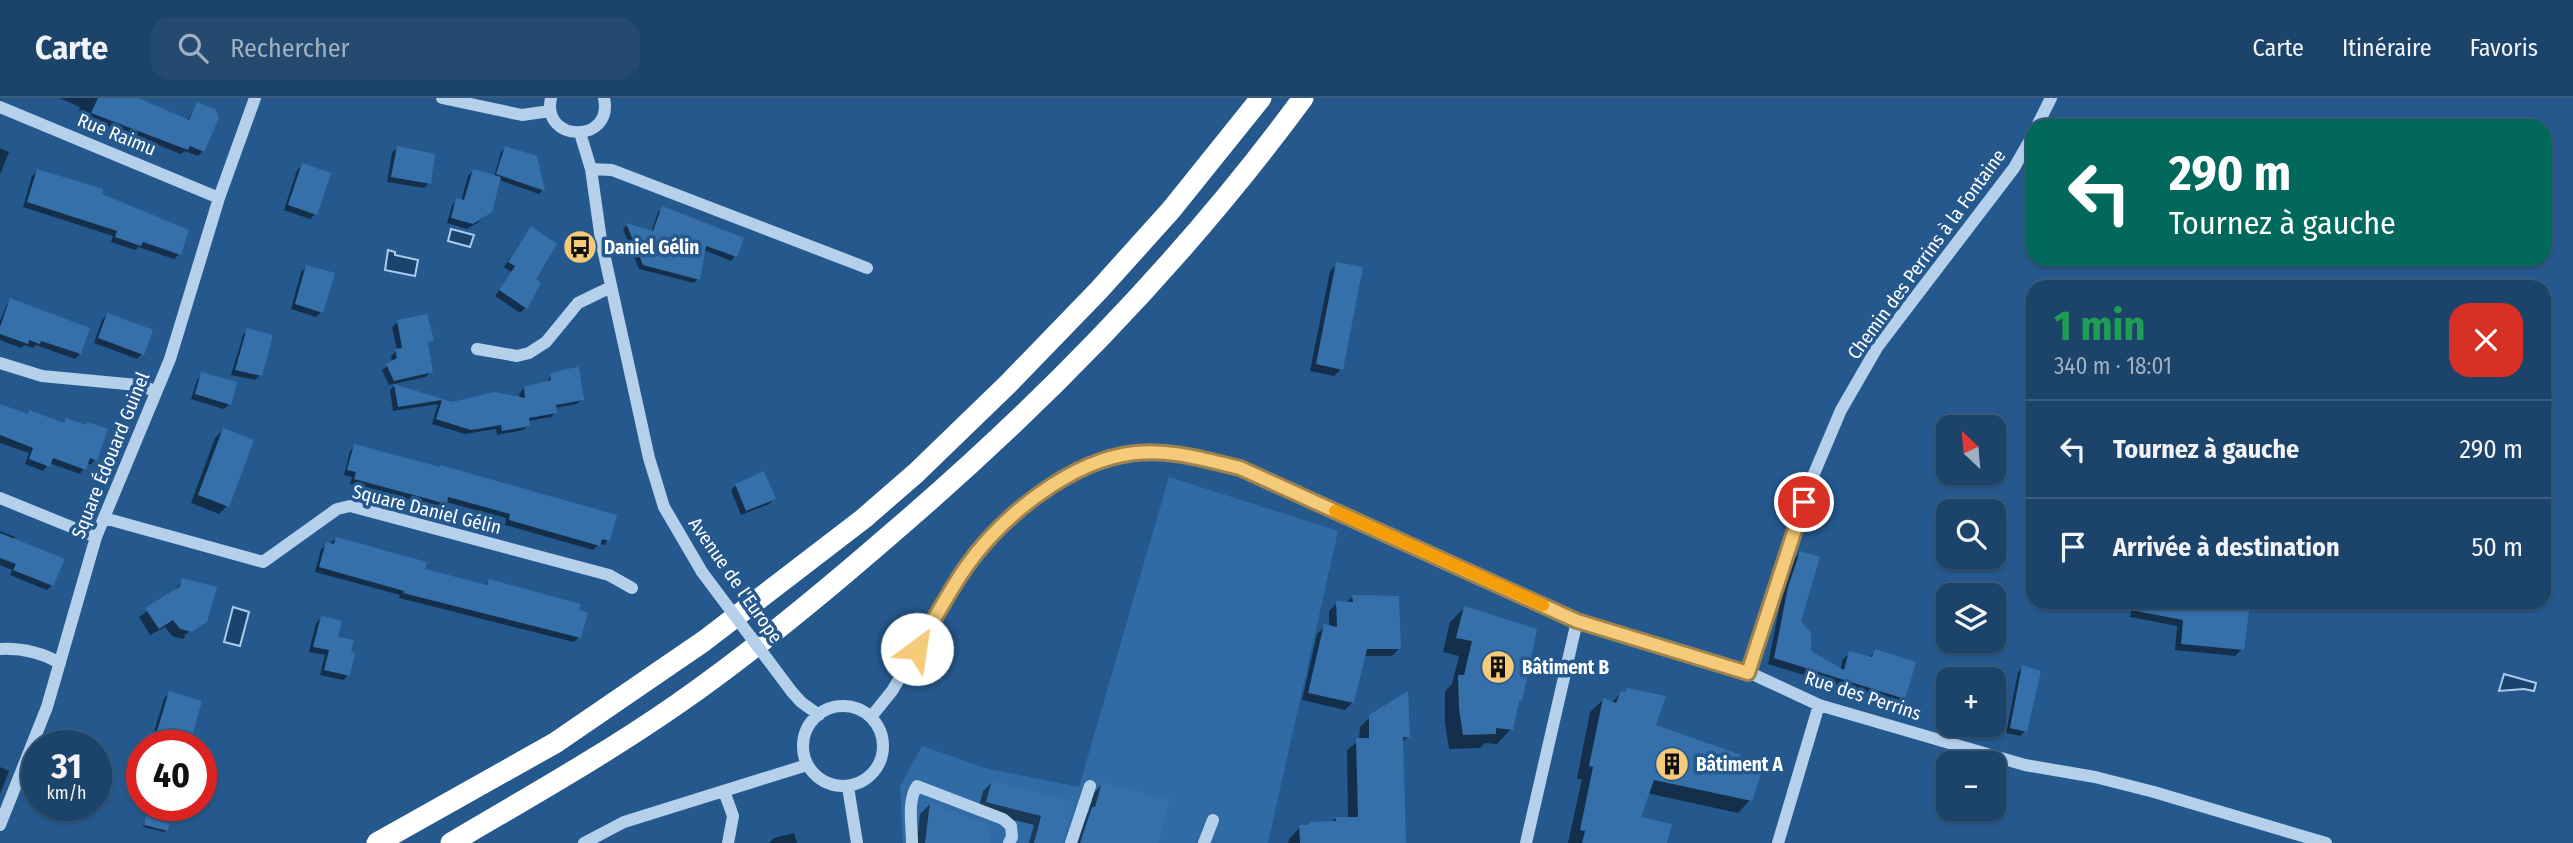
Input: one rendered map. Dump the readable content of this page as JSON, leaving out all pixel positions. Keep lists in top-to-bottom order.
{
  "streets": {
    "street": [
      "Rue Raimu",
      "Chemin des Perrins à la Fontaine",
      "Square Édouard Guinel",
      "Square Daniel Gélin",
      "Avenue de l'Europe",
      "Rue des Perrins"
    ]
  },
  "crossings": [
    ["Rue Raimu", "Square Édouard Guinel"],
    ["Chemin des Perrins à la Fontaine", "Rue des Perrins"],
    ["Square Édouard Guinel", "Square Daniel Gélin"],
    ["Avenue de l'Europe", "Rue des Perrins"]
  ],
  "places": {
    "bus stop": ["Daniel Gélin"],
    "building": ["Bâtiment B", "Bâtiment A"]
  },
  "north": "top left",
  "page": {
    "header": "Carte",
    "search": "Rechercher",
    "nav": ["Carte", "Itinéraire", "Favoris"],
    "turn": ["290 m", "Tournez à gauche"],
    "heading": ["1 min", "340 m · 18:01"],
    "list": [
      {
        "name": "Tournez à gauche",
        "value": "290 m"
      },
      {
        "name": "Arrivée à destination",
        "value": "50 m"
      }
    ],
    "map_buttons": ["+", "−"],
    "speed": "31 km/h",
    "limit": "40"
  }
}
